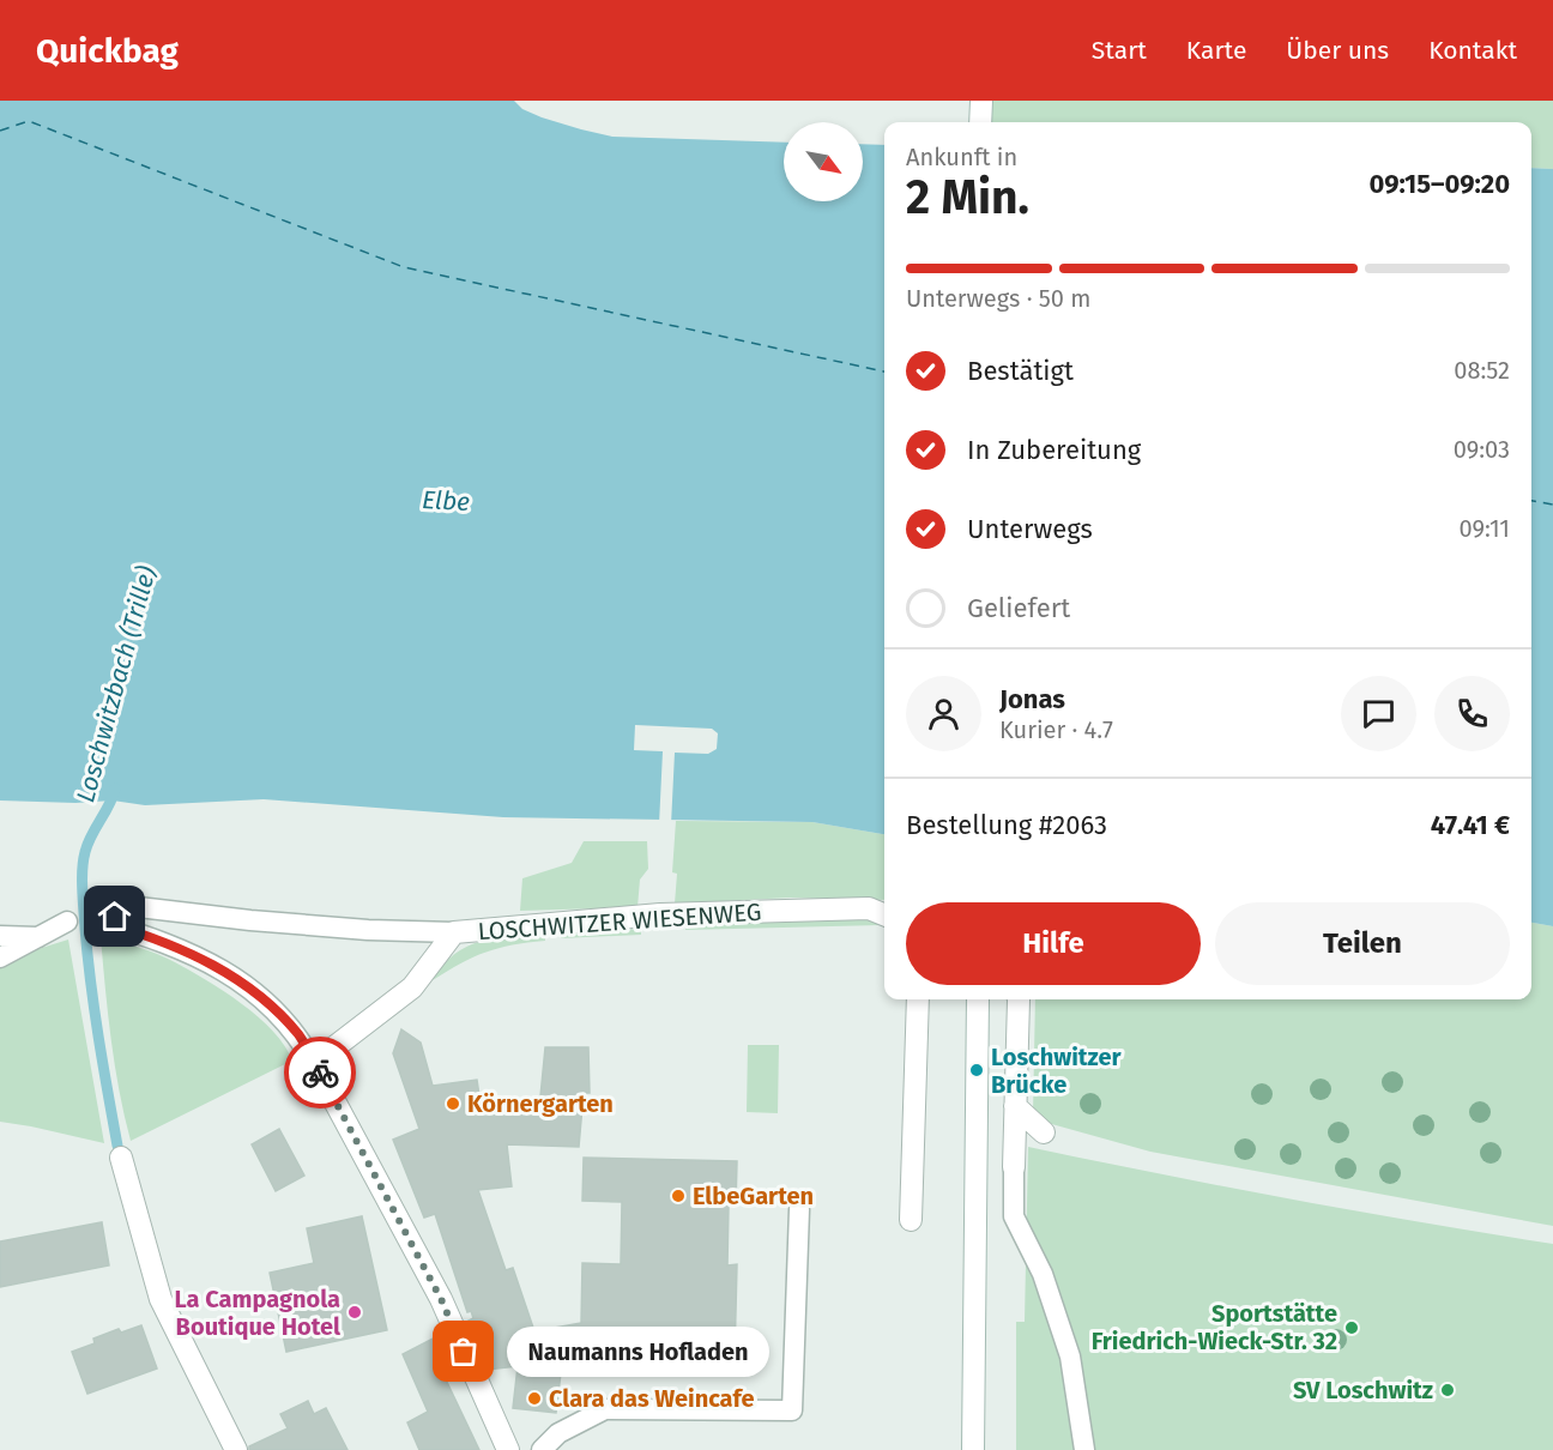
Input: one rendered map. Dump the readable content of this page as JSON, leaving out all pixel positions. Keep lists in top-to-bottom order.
{
  "streets": {
    "street": ["LOSCHWITZER WIESENWEG"]
  },
  "water": ["Elbe", "Loschwitzbach (Trille)"],
  "places": [
    "Loschwitzer Brücke",
    "Körnergarten",
    "ElbeGarten",
    "La Campagnola Boutique Hotel",
    "Sportstätte Friedrich-Wieck-Str. 32",
    "Naumanns Hofladen",
    "SV Loschwitz",
    "Clara das Weincafe"
  ],
  "north": "bottom right",
  "page": {
    "header": "Quickbag",
    "nav": [
      "Start",
      "Karte",
      "Über uns",
      "Kontakt"
    ],
    "heading": ["2 Min.", "Ankunft in", "09:15–09:20"],
    "panel": [
      "Jonas",
      "Kurier · 4.7",
      "Bestellung #2063",
      "47.41 €"
    ],
    "bar": "Unterwegs · 50 m",
    "list": [
      ["Bestätigt", "08:52"],
      ["In Zubereitung", "09:03"],
      ["Unterwegs", "09:11"],
      "Geliefert"
    ],
    "buttons": ["Hilfe", "Teilen"],
    "bubble": "Naumanns Hofladen"
  }
}
